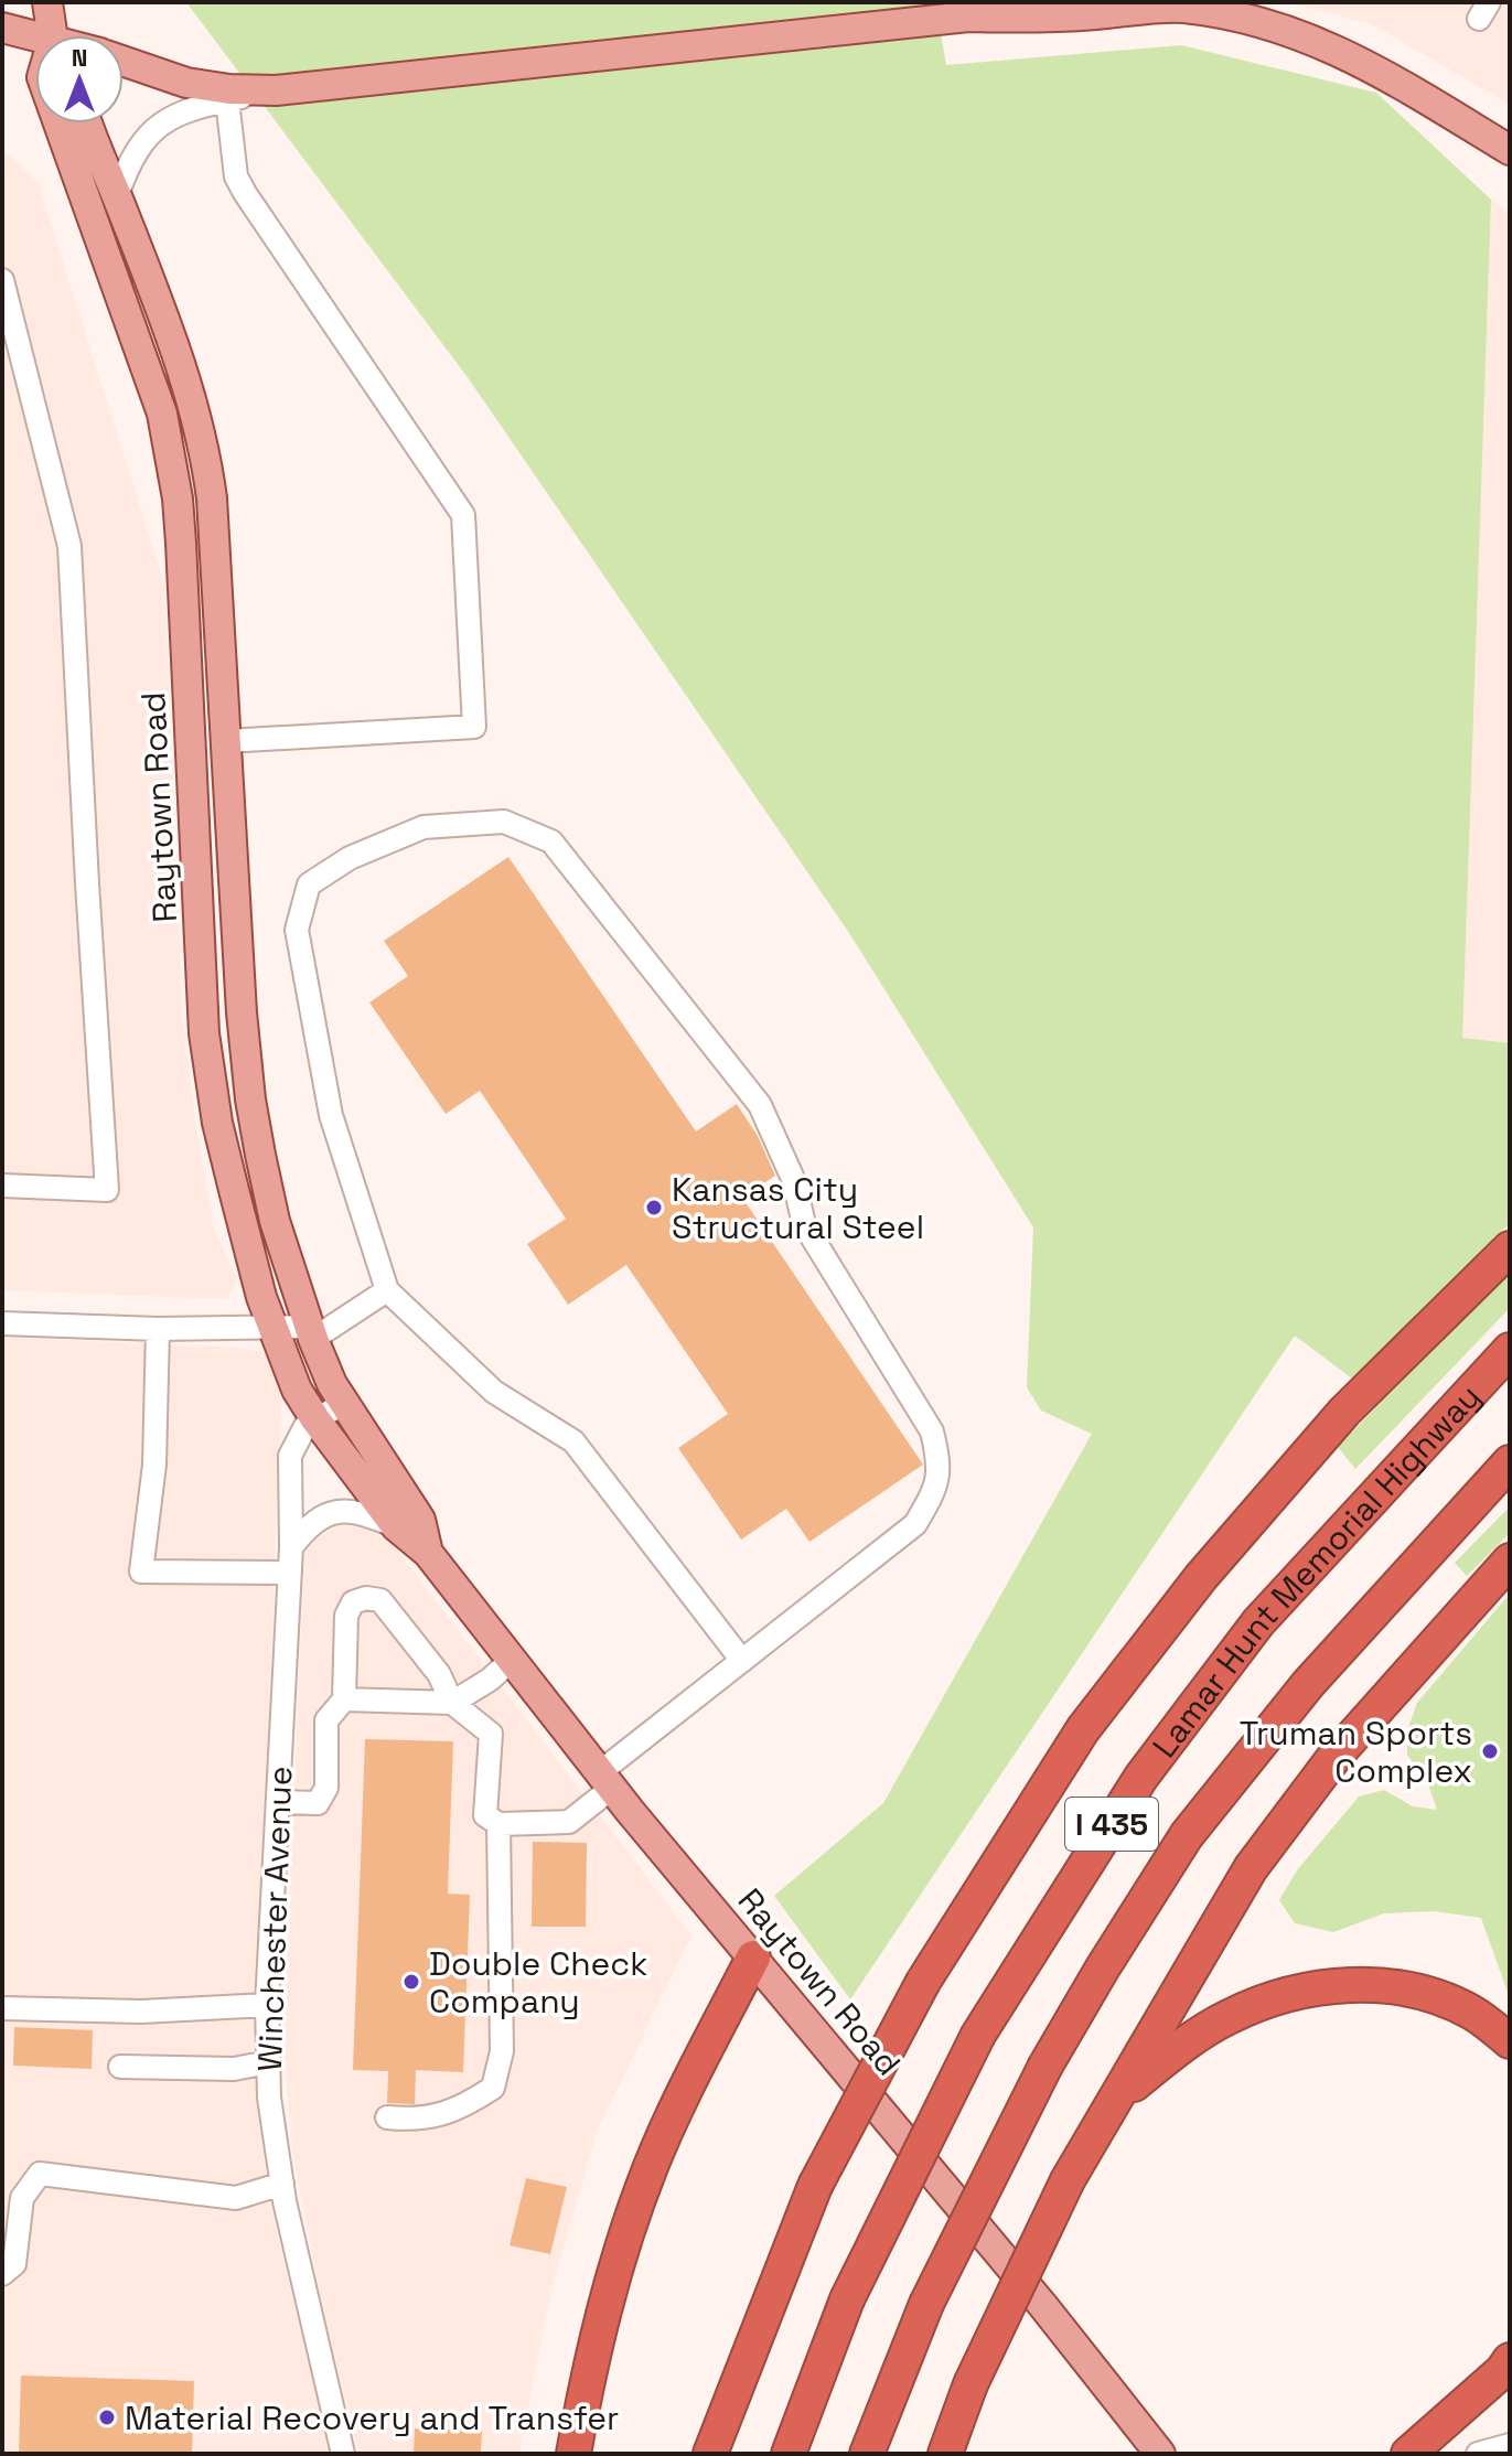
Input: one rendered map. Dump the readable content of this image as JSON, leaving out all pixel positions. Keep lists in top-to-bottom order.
{
  "streets": {
    "highway": ["Lamar Hunt Memorial Highway", "I 435"],
    "main road": ["Raytown Road"],
    "street": ["Winchester Avenue"]
  },
  "crossings": [
    ["Raytown Road", "Winchester Avenue"]
  ],
  "places": [
    "Kansas City Structural Steel",
    "Truman Sports Complex",
    "Double Check Company",
    "Material Recovery and Transfer"
  ],
  "north": "top"
}
